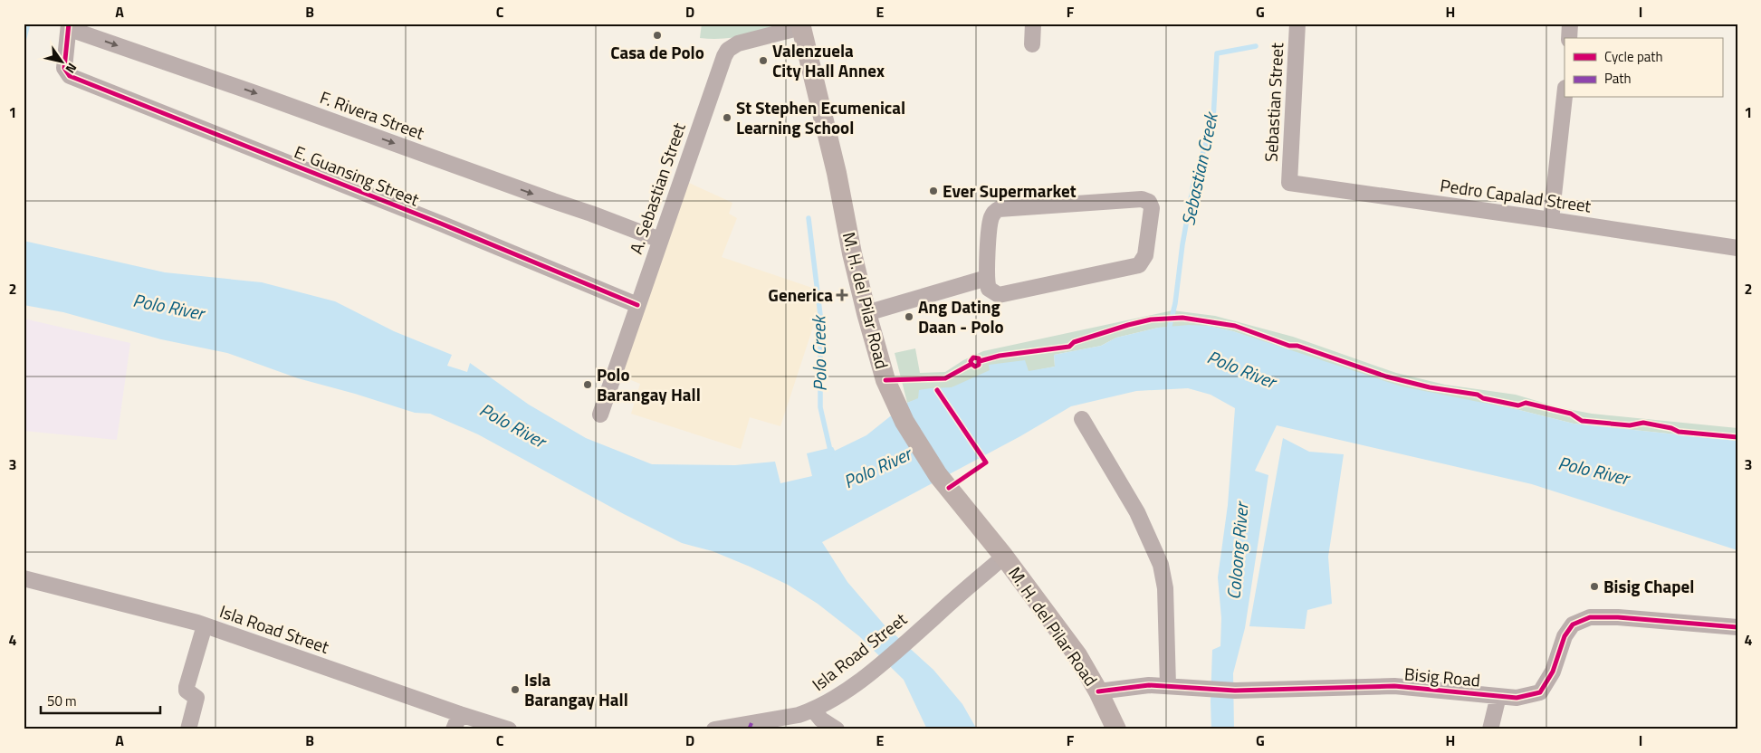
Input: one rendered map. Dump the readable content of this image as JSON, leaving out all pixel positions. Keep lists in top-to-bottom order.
{
  "streets": {
    "main road": ["M. H. del Pilar Road"],
    "street": [
      "Sebastian Street",
      "F. Rivera Street",
      "E. Guansing Street",
      "A. Sebastian Street",
      "Pedro Capalad Street",
      "Isla Road Street",
      "Bisig Road"
    ]
  },
  "crossings": [
    ["Sebastian Street", "Pedro Capalad Street"],
    ["F. Rivera Street", "E. Guansing Street"],
    ["F. Rivera Street", "A. Sebastian Street"],
    ["E. Guansing Street", "A. Sebastian Street"],
    ["A. Sebastian Street", "M. H. del Pilar Road"],
    ["M. H. del Pilar Road", "Isla Road Street"],
    ["M. H. del Pilar Road", "Bisig Road"]
  ],
  "one_way": ["F. Rivera Street"],
  "water": [
    "Sebastian Creek",
    "Polo River",
    "Polo Creek",
    "Coloong River"
  ],
  "places": {
    "other": [
      "Casa de Polo",
      "Valenzuela City Hall Annex",
      "St Stephen Ecumenical Learning School",
      "Ever Supermarket",
      "Ang Dating Daan - Polo",
      "Polo Barangay Hall",
      "Bisig Chapel",
      "Isla Barangay Hall"
    ],
    "health": ["Generica"]
  },
  "legend": ["Cycle path", "Path"],
  "scale_bar": "50 m",
  "north": "bottom right",
  "grid": {
    "columns": [
      "A",
      "B",
      "C",
      "D",
      "E",
      "F",
      "G",
      "H",
      "I"
    ],
    "rows": [
      "1",
      "2",
      "3",
      "4"
    ]
  }
}
